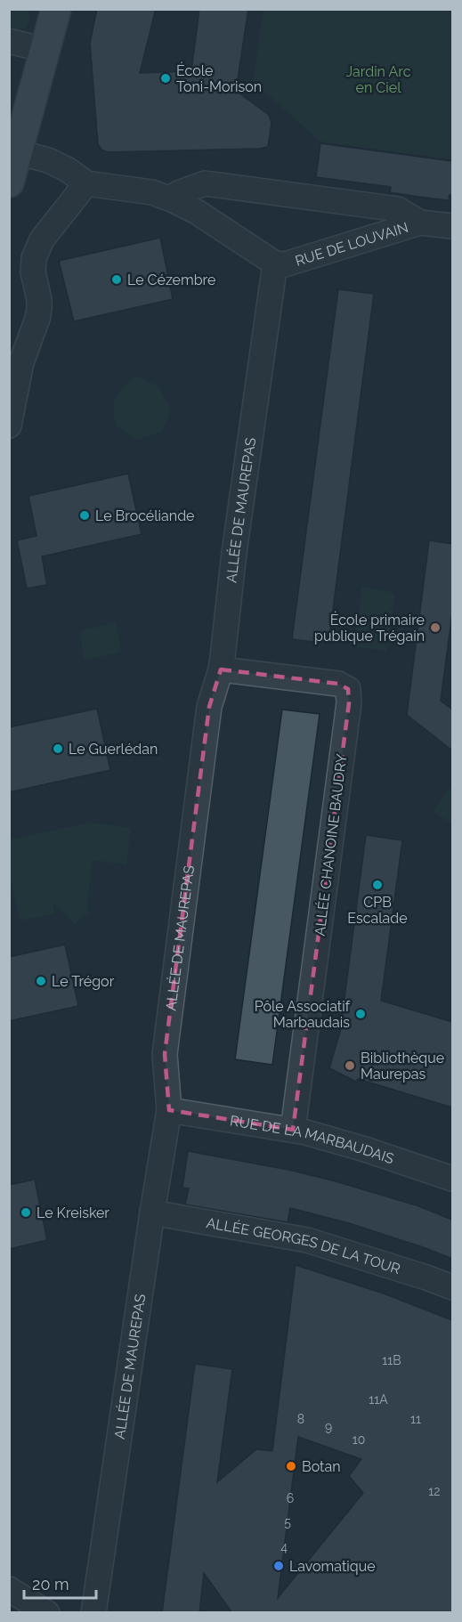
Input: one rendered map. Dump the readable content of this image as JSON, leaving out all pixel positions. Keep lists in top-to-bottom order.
{
  "streets": {
    "street": [
      "RUE DE LOUVAIN",
      "ALLÉE DE MAUREPAS",
      "ALLÉE CHANOINE BAUDRY",
      "RUE DE LA MARBAUDAIS",
      "ALLÉE GEORGES DE LA TOUR"
    ]
  },
  "crossings": [
    ["RUE DE LOUVAIN", "ALLÉE DE MAUREPAS"],
    ["ALLÉE DE MAUREPAS", "ALLÉE CHANOINE BAUDRY"],
    ["ALLÉE DE MAUREPAS", "RUE DE LA MARBAUDAIS"],
    ["ALLÉE DE MAUREPAS", "ALLÉE GEORGES DE LA TOUR"],
    ["ALLÉE CHANOINE BAUDRY", "RUE DE LA MARBAUDAIS"]
  ],
  "parks": ["Jardin Arc en Ciel"],
  "places": [
    "École Toni-Morison",
    "Le Cézembre",
    "Le Brocéliande",
    "École primaire publique Trégain",
    "Le Guerlédan",
    "CPB Escalade",
    "Le Trégor",
    "Pôle Associatif Marbaudais",
    "Bibliothèque Maurepas",
    "Le Kreisker",
    "Botan",
    "Lavomatique"
  ],
  "house_numbers": [
    "11B",
    "11A",
    "8",
    "11",
    "9",
    "10",
    "12",
    "6",
    "5",
    "4"
  ],
  "scale_bar": "20 m"
}
